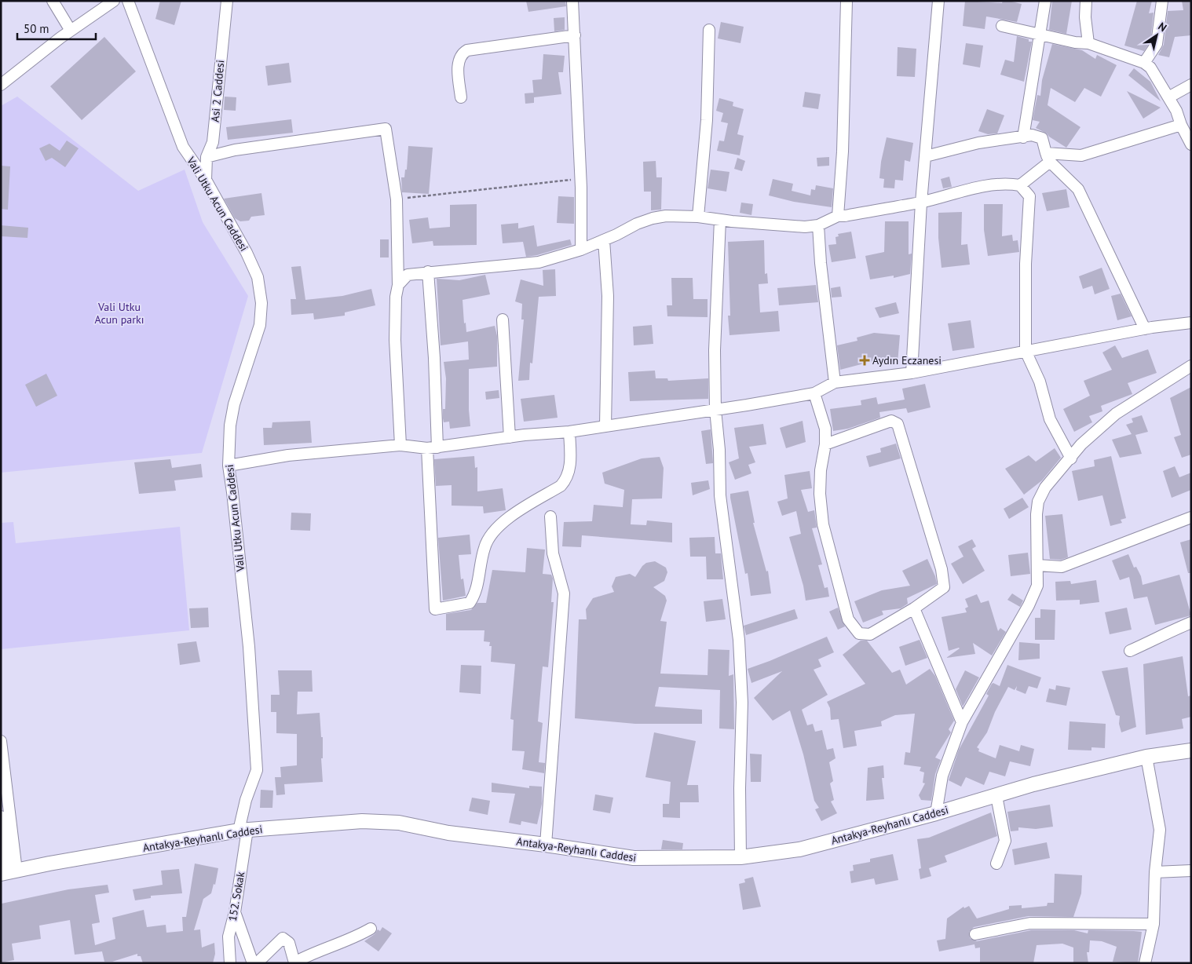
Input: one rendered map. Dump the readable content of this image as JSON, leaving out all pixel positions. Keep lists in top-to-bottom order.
{
  "streets": {
    "main road": ["Antakya-Reyhanlı Caddesi"],
    "street": ["Asi 2 Caddesi", "Vali Utku Acun Caddesi", "152. Sokak"]
  },
  "crossings": [
    ["Asi 2 Caddesi", "Vali Utku Acun Caddesi"],
    ["Vali Utku Acun Caddesi", "Antakya-Reyhanlı Caddesi"],
    ["Vali Utku Acun Caddesi", "152. Sokak"],
    ["Antakya-Reyhanlı Caddesi", "152. Sokak"]
  ],
  "parks": ["Vali Utku Acun parkı"],
  "places": {
    "health": ["Aydın Eczanesi"]
  },
  "scale_bar": "50 m",
  "north": "top right"
}
